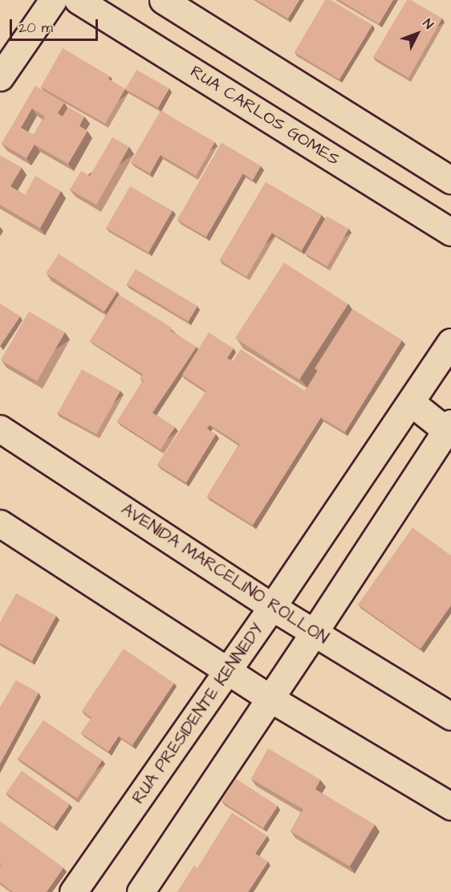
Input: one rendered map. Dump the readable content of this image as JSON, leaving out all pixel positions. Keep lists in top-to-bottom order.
{
  "streets": {
    "street": ["RUA CARLOS GOMES", "AVENIDA MARCELINO ROLLON", "RUA PRESIDENTE KENNEDY"]
  },
  "crossings": [
    ["AVENIDA MARCELINO ROLLON", "RUA PRESIDENTE KENNEDY"]
  ],
  "scale_bar": "20 m",
  "north": "top right"
}
